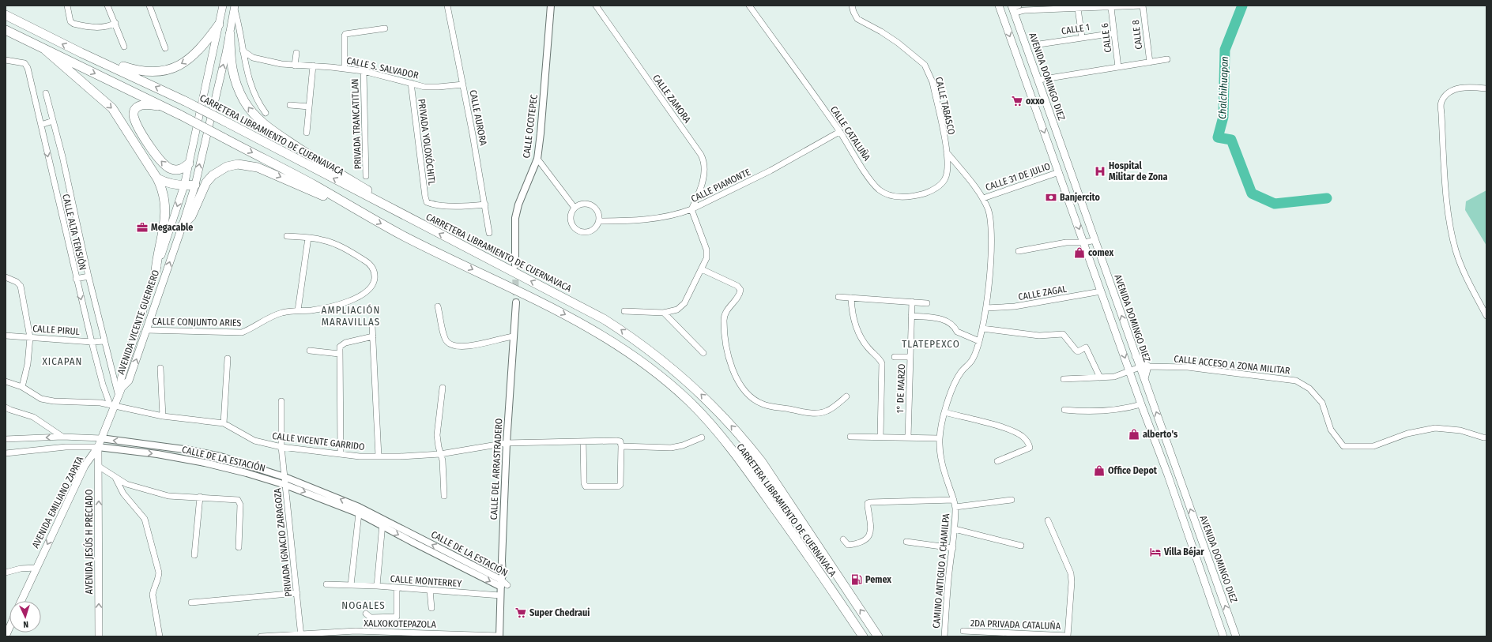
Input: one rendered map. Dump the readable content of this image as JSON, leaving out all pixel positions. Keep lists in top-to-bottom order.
{
  "streets": {
    "highway": ["CARRETERA LIBRAMIENTO DE CUERNAVACA"],
    "main road": [
      "AVENIDA DOMINGO DIEZ",
      "AVENIDA VICENTE GUERRERO",
      "AVENIDA EMILIANO ZAPATA",
      "AVENIDA JESÚS H PRECIADO"
    ],
    "street": [
      "CALLE 1",
      "CALLE 8",
      "CALLE 6",
      "CALLE S. SALVADOR",
      "CALLE ZAMORA",
      "CALLE TABASCO",
      "CALLE AURORA",
      "PRIVADA TRANCATITLAN",
      "CALLE OCOTEPEC",
      "CALLE CATALUÑA",
      "PRIVADA YOLOXÓCHITL",
      "CALLE 31 DE JULIO",
      "CALLE PIAMONTE",
      "CALLE ALTA TENSIÓN",
      "CALLE ZAGAL",
      "CALLE CONJUNTO ARIES",
      "CALLE PIRUL",
      "CALLE ACCESO A ZONA MILITAR",
      "1° DE MARZO",
      "CALLE VICENTE GARRIDO",
      "CALLE DE LA ESTACIÓN",
      "CALLE DEL ARRASTRADERO",
      "PRIVADA IGNACIO ZARAGOZA",
      "CAMINO ANTIGUO A CHAMILPA",
      "CALLE MONTERREY",
      "XALXOKOTEPAZOLA",
      "2DA PRIVADA CATALUÑA"
    ]
  },
  "crossings": [
    ["CALLE 1", "CALLE 6"],
    ["CALLE S. SALVADOR", "CALLE AURORA"],
    ["CALLE S. SALVADOR", "PRIVADA TRANCATITLAN"],
    ["CALLE S. SALVADOR", "PRIVADA YOLOXÓCHITL"],
    ["AVENIDA DOMINGO DIEZ", "CALLE 31 DE JULIO"],
    ["AVENIDA DOMINGO DIEZ", "CALLE ZAGAL"],
    ["AVENIDA DOMINGO DIEZ", "CALLE ACCESO A ZONA MILITAR"],
    ["CALLE ZAMORA", "CALLE PIAMONTE"],
    ["CALLE TABASCO", "CALLE CATALUÑA"],
    ["CALLE TABASCO", "CAMINO ANTIGUO A CHAMILPA"],
    ["CALLE AURORA", "PRIVADA YOLOXÓCHITL"],
    ["CALLE CATALUÑA", "CALLE PIAMONTE"],
    ["CALLE CATALUÑA", "CAMINO ANTIGUO A CHAMILPA"],
    ["CALLE 31 DE JULIO", "CAMINO ANTIGUO A CHAMILPA"],
    ["CALLE ALTA TENSIÓN", "CALLE PIRUL"],
    ["CALLE ALTA TENSIÓN", "CALLE VICENTE GARRIDO"],
    ["CALLE ALTA TENSIÓN", "AVENIDA EMILIANO ZAPATA"],
    ["CALLE ZAGAL", "CAMINO ANTIGUO A CHAMILPA"],
    ["AVENIDA VICENTE GUERRERO", "CALLE CONJUNTO ARIES"],
    ["AVENIDA VICENTE GUERRERO", "AVENIDA EMILIANO ZAPATA"],
    ["CALLE VICENTE GARRIDO", "CALLE DEL ARRASTRADERO"],
    ["CALLE VICENTE GARRIDO", "AVENIDA EMILIANO ZAPATA"],
    ["CALLE VICENTE GARRIDO", "PRIVADA IGNACIO ZARAGOZA"],
    ["CALLE DE LA ESTACIÓN", "CALLE DEL ARRASTRADERO"],
    ["CALLE DE LA ESTACIÓN", "AVENIDA EMILIANO ZAPATA"],
    ["CALLE DE LA ESTACIÓN", "AVENIDA JESÚS H PRECIADO"],
    ["CALLE DE LA ESTACIÓN", "PRIVADA IGNACIO ZARAGOZA"],
    ["CALLE DEL ARRASTRADERO", "CALLE MONTERREY"],
    ["CALLE DEL ARRASTRADERO", "XALXOKOTEPAZOLA"],
    ["AVENIDA EMILIANO ZAPATA", "AVENIDA JESÚS H PRECIADO"],
    ["PRIVADA IGNACIO ZARAGOZA", "XALXOKOTEPAZOLA"]
  ],
  "one_way": ["AVENIDA EMILIANO ZAPATA", "AVENIDA JESÚS H PRECIADO"],
  "districts": [
    "AMPLIACIÓN MARAVILLAS",
    "TLATEPEXCO",
    "XICAPAN",
    "NOGALES"
  ],
  "water": ["Chalchihuapan"],
  "places": {
    "supermarket": ["oxxo", "Super Chedraui"],
    "hospital": ["Hospital Militar de Zona"],
    "bank": ["Banjercito"],
    "office": ["Megacable"],
    "shop": ["comex", "alberto's", "Office Depot"],
    "hotel": ["Villa Béjar"],
    "fuel station": ["Pemex"]
  },
  "north": "bottom"
}
